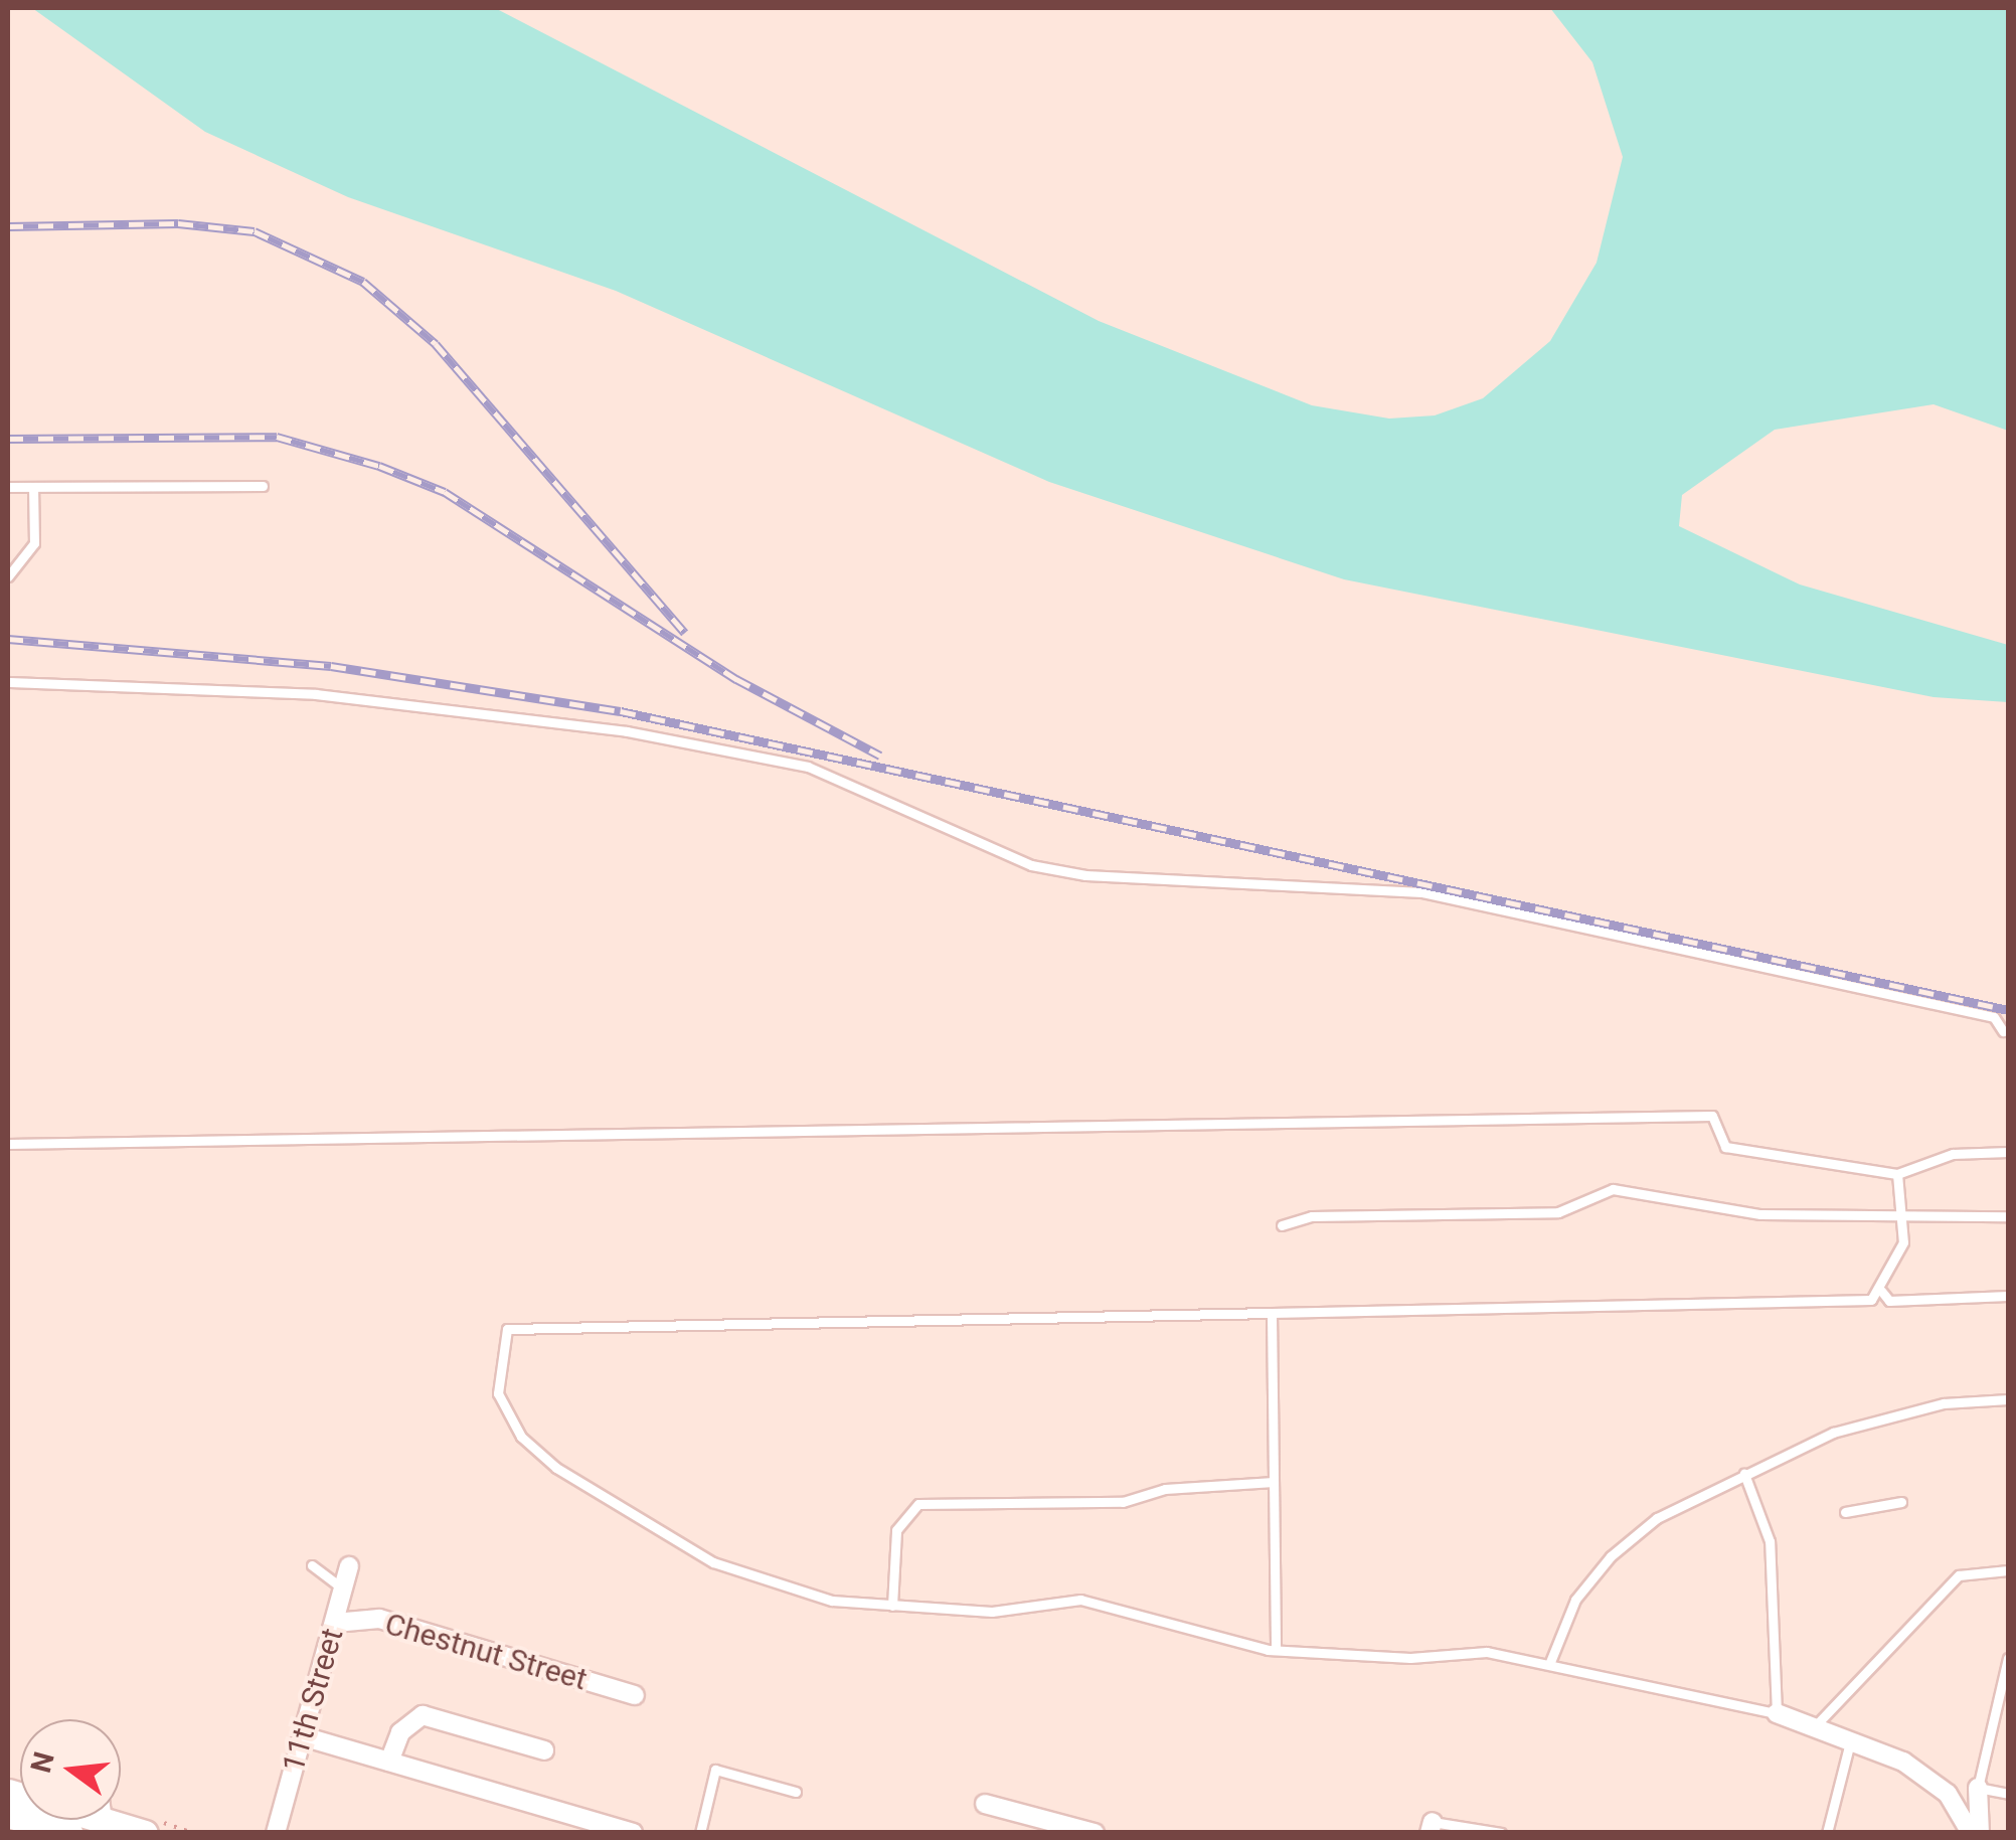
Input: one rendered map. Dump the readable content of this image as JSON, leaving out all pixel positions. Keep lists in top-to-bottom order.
{
  "streets": {
    "street": ["Chestnut Street", "11th Street"]
  },
  "crossings": [
    ["Chestnut Street", "11th Street"]
  ],
  "north": "left"
}
